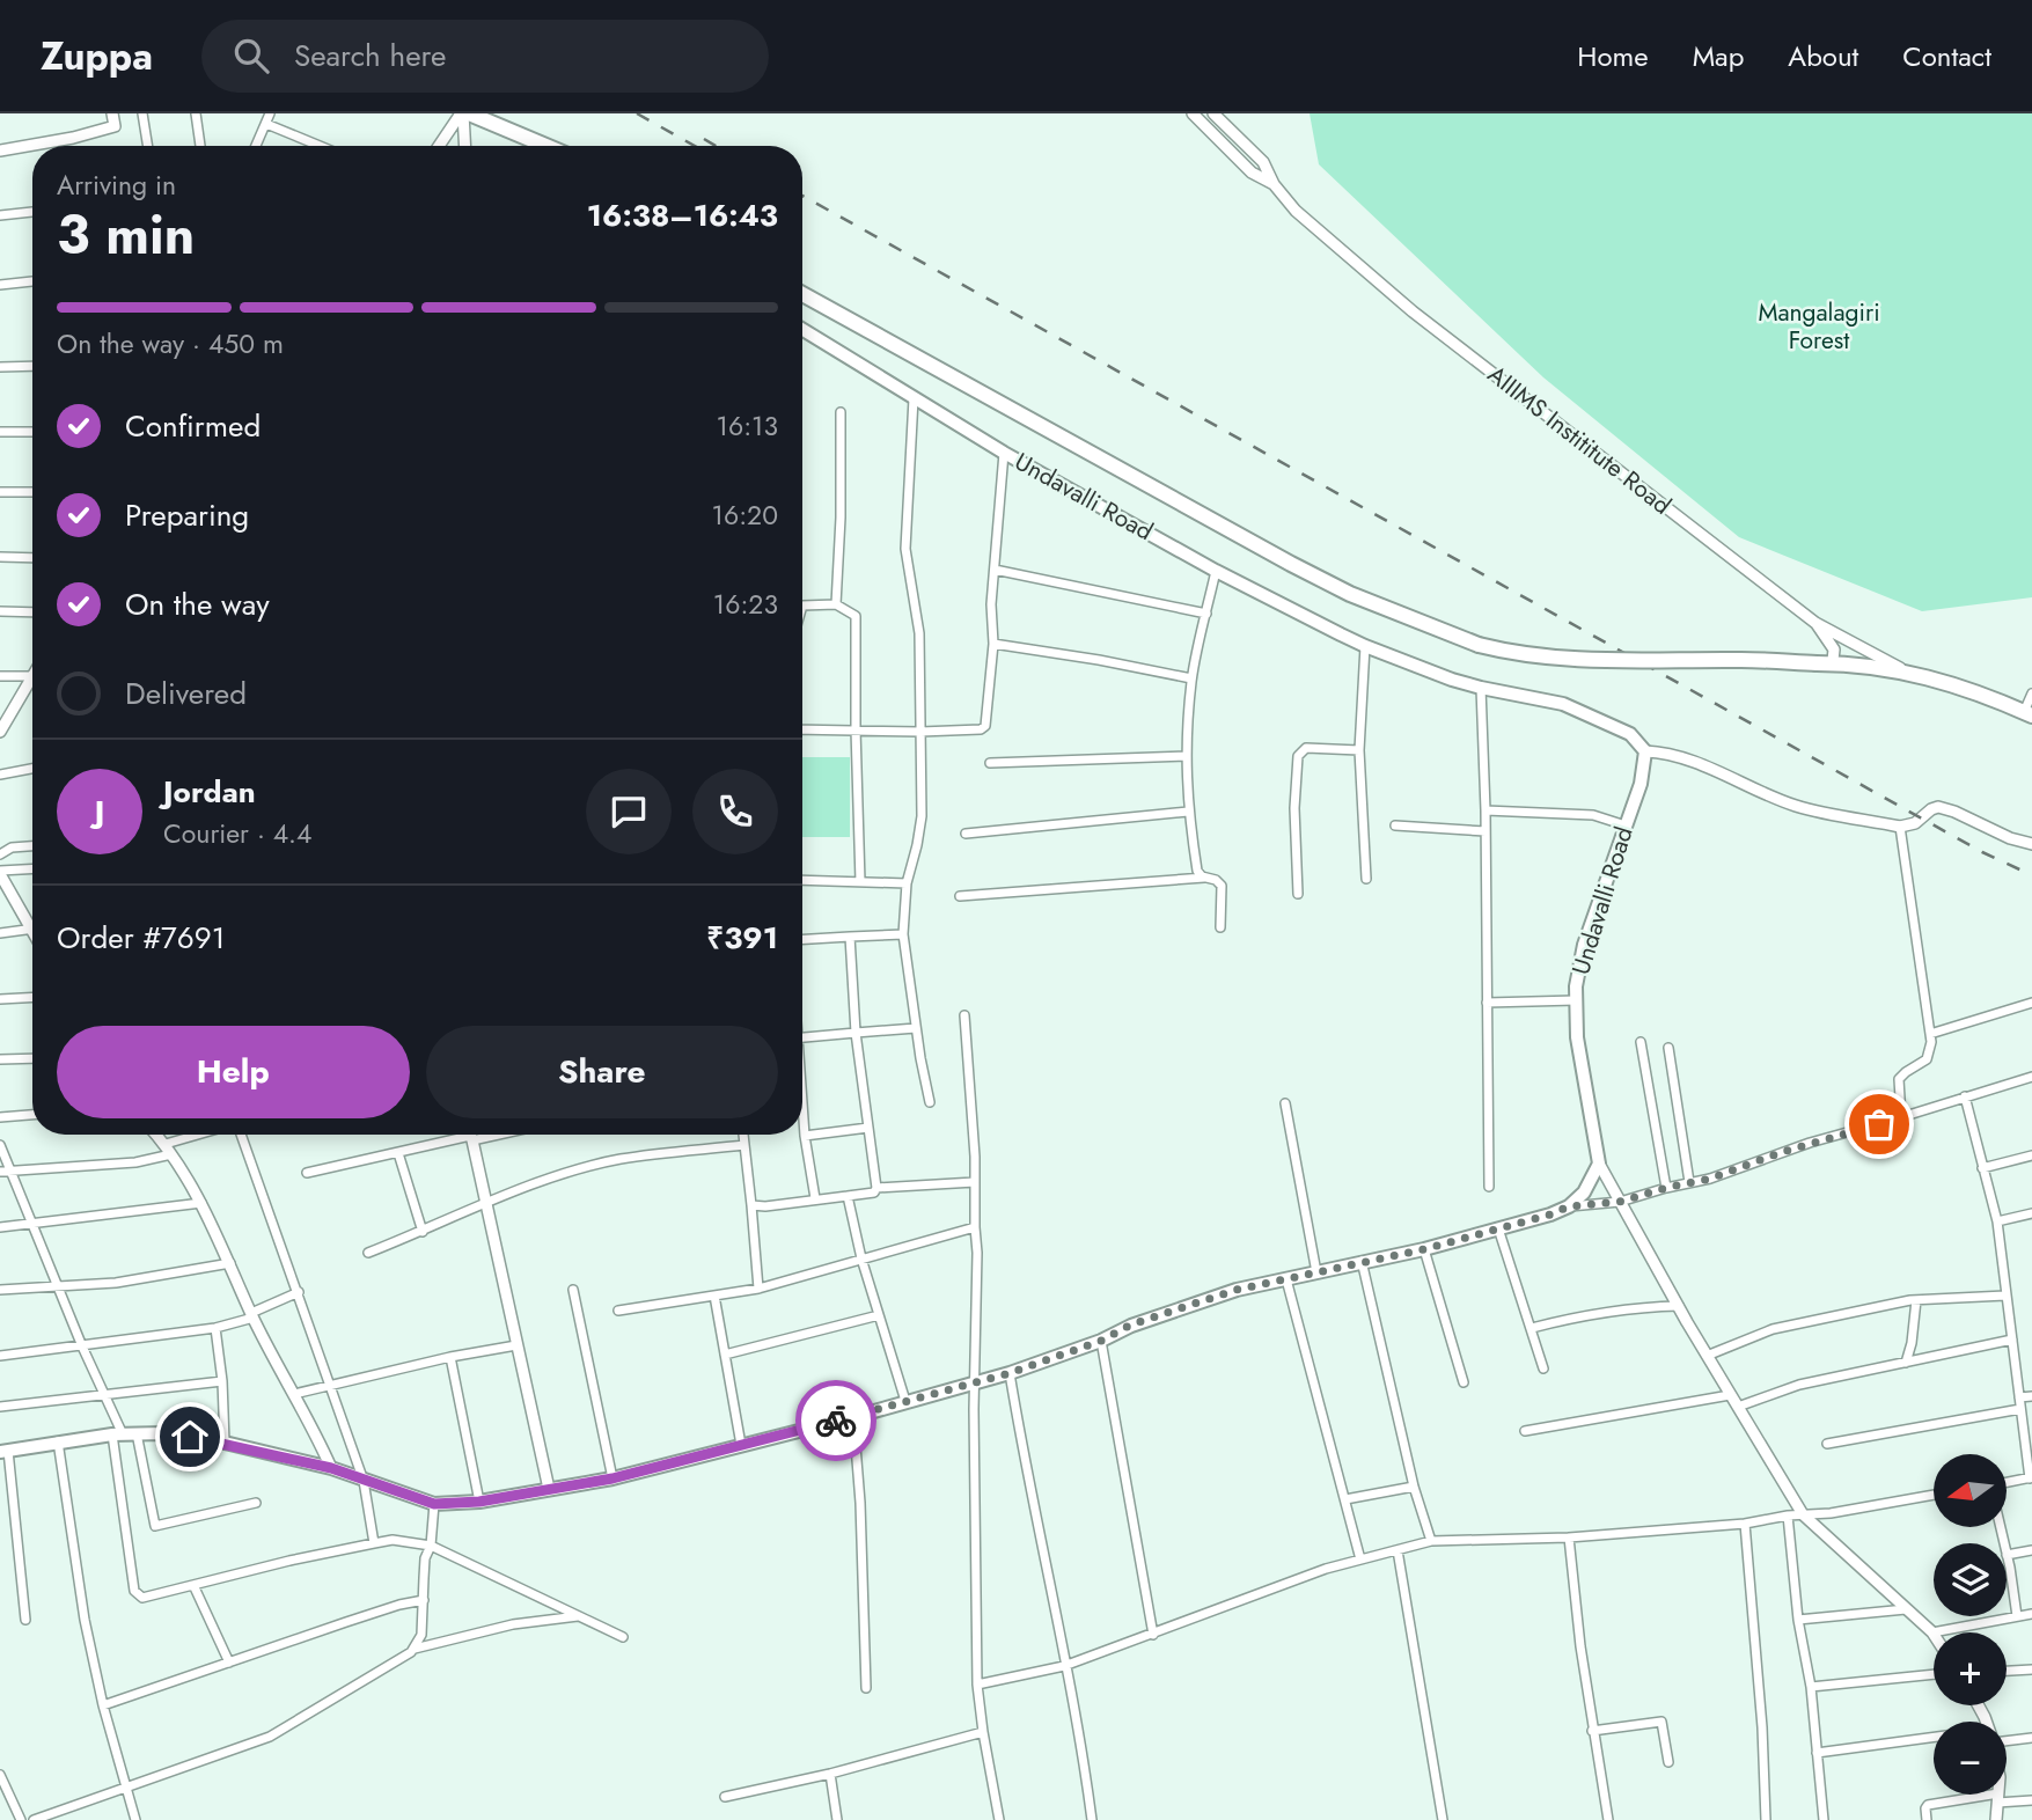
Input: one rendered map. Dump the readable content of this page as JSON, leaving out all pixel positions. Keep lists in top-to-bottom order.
{
  "streets": {
    "main road": ["Undavalli Road"],
    "street": ["AIIIMS Instititute Road"]
  },
  "parks": ["Mangalagiri Forest"],
  "north": "left",
  "page": {
    "header": "Zuppa",
    "search": "Search here",
    "nav": [
      "Home",
      "Map",
      "About",
      "Contact"
    ],
    "heading": ["3 min", "Arriving in", "16:38–16:43"],
    "panel": [
      "Jordan",
      "Courier · 4.4",
      "Order #7691",
      "₹391"
    ],
    "bar": "On the way · 450 m",
    "list": [
      ["Confirmed", "16:13"],
      ["Preparing", "16:20"],
      ["On the way", "16:23"],
      "Delivered"
    ],
    "round": "J",
    "buttons": ["Help", "Share"],
    "map_buttons": ["+", "−"]
  }
}
